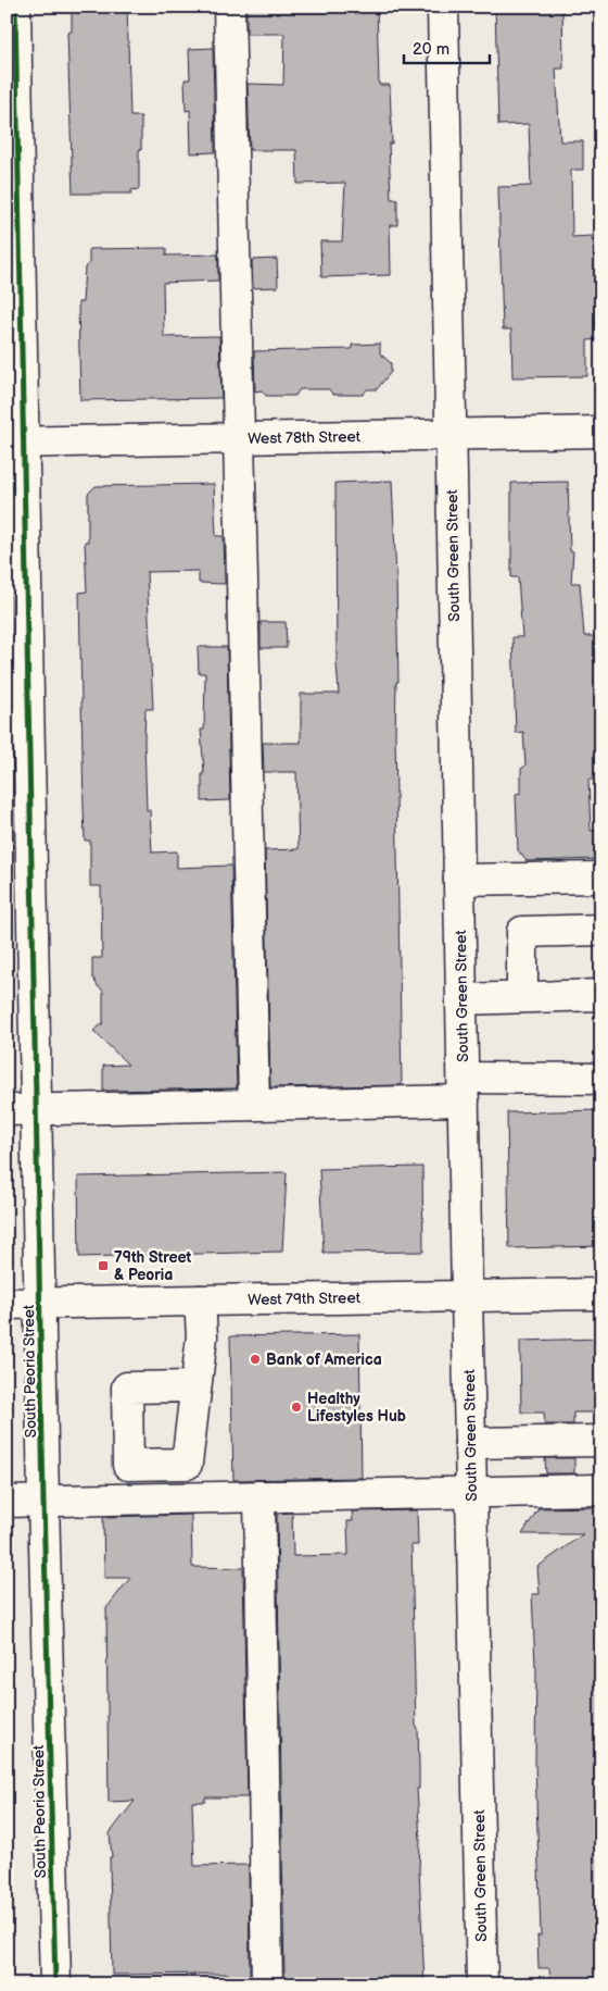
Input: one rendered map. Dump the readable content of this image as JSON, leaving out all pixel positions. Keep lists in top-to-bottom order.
{
  "streets": {
    "street": [
      "West 78th Street",
      "South Green Street",
      "West 79th Street",
      "South Peoria Street"
    ]
  },
  "crossings": [
    ["West 78th Street", "South Green Street"],
    ["West 78th Street", "South Peoria Street"],
    ["South Green Street", "West 79th Street"],
    ["West 79th Street", "South Peoria Street"]
  ],
  "places": {
    "transit": ["79th Street & Peoria"],
    "other": ["Bank of America", "Healthy Lifestyles Hub"]
  },
  "scale_bar": "20 m"
}
